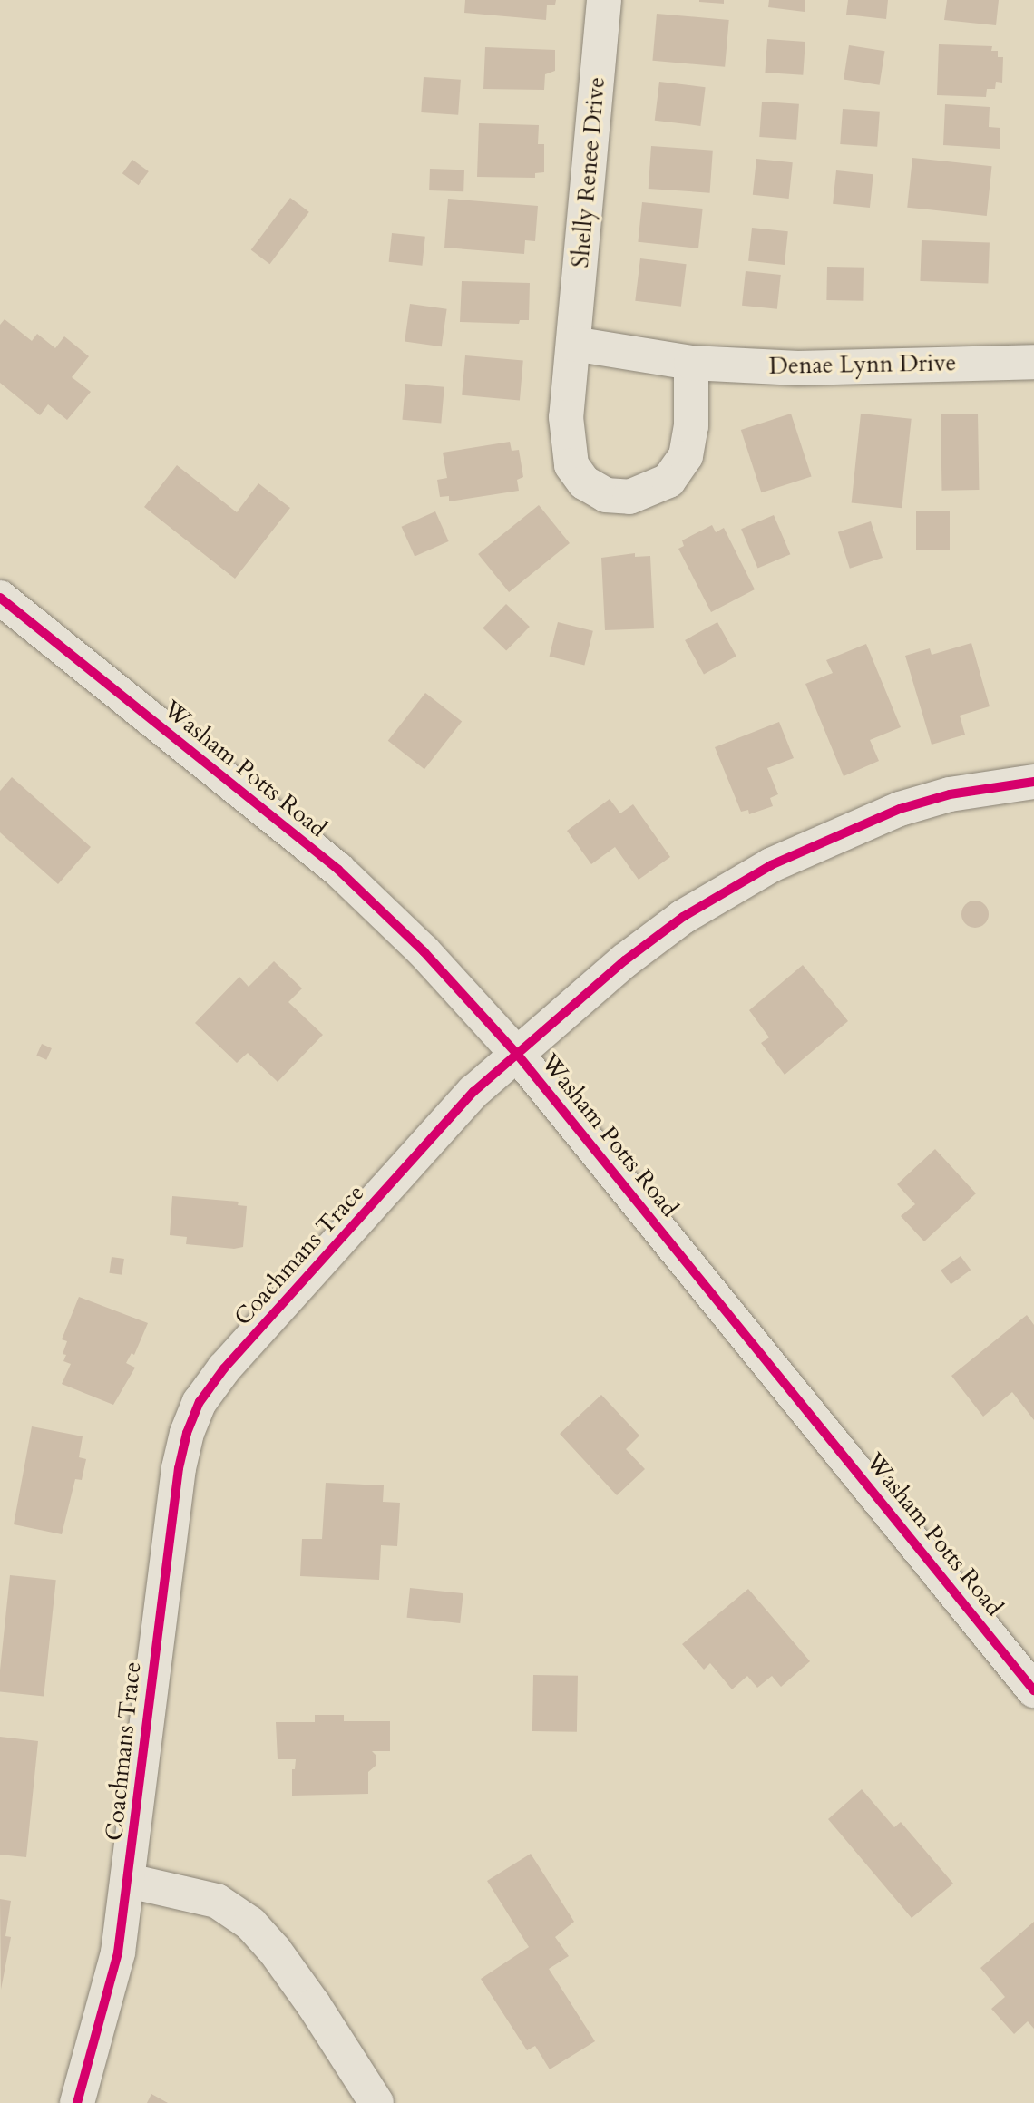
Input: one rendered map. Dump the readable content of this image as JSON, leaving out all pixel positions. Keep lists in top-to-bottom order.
{
  "streets": {
    "street": [
      "Shelly Renee Drive",
      "Denae Lynn Drive",
      "Washam Potts Road",
      "Coachmans Trace"
    ]
  },
  "crossings": [
    ["Shelly Renee Drive", "Denae Lynn Drive"],
    ["Washam Potts Road", "Coachmans Trace"]
  ]
}
